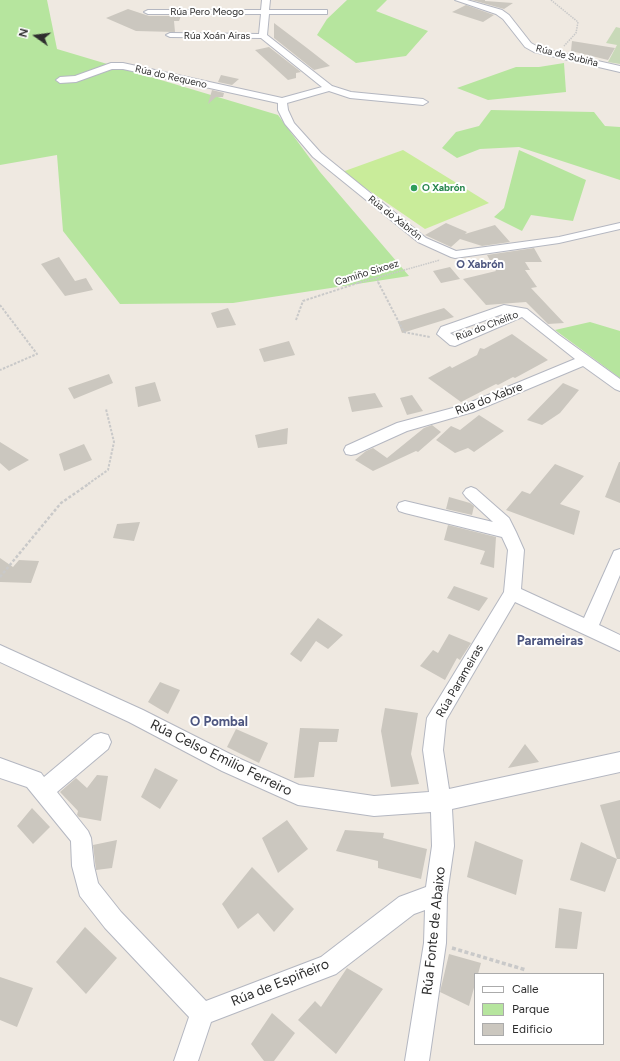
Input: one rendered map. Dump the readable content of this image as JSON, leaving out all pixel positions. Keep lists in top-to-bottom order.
{
  "streets": {
    "street": [
      "Rúa Pero Meogo",
      "Rúa Xoán Airas",
      "Rúa de Subiña",
      "Rúa do Requeno",
      "Rúa do Xabrón",
      "Rúa do Chelito",
      "Rúa do Xabre",
      "Rúa Parameiras",
      "Rúa Celso Emilio Ferreiro",
      "Rúa Fonte de Abaixo",
      "Rúa de Espiñeiro"
    ],
    "path": ["Camiño Sixoez"]
  },
  "crossings": [
    ["Rúa do Requeno", "Rúa do Xabrón"],
    ["Rúa do Xabrón", "Camiño Sixoez"],
    ["Rúa do Chelito", "Rúa do Xabre"],
    ["Rúa Parameiras", "Rúa Celso Emilio Ferreiro"],
    ["Rúa Parameiras", "Rúa Fonte de Abaixo"],
    ["Rúa Celso Emilio Ferreiro", "Rúa Fonte de Abaixo"],
    ["Rúa Fonte de Abaixo", "Rúa de Espiñeiro"]
  ],
  "districts": ["O Xabrón", "Parameiras", "O Pombal"],
  "places": ["O Xabrón"],
  "legend": ["Calle", "Parque", "Edificio"],
  "north": "left"
}
